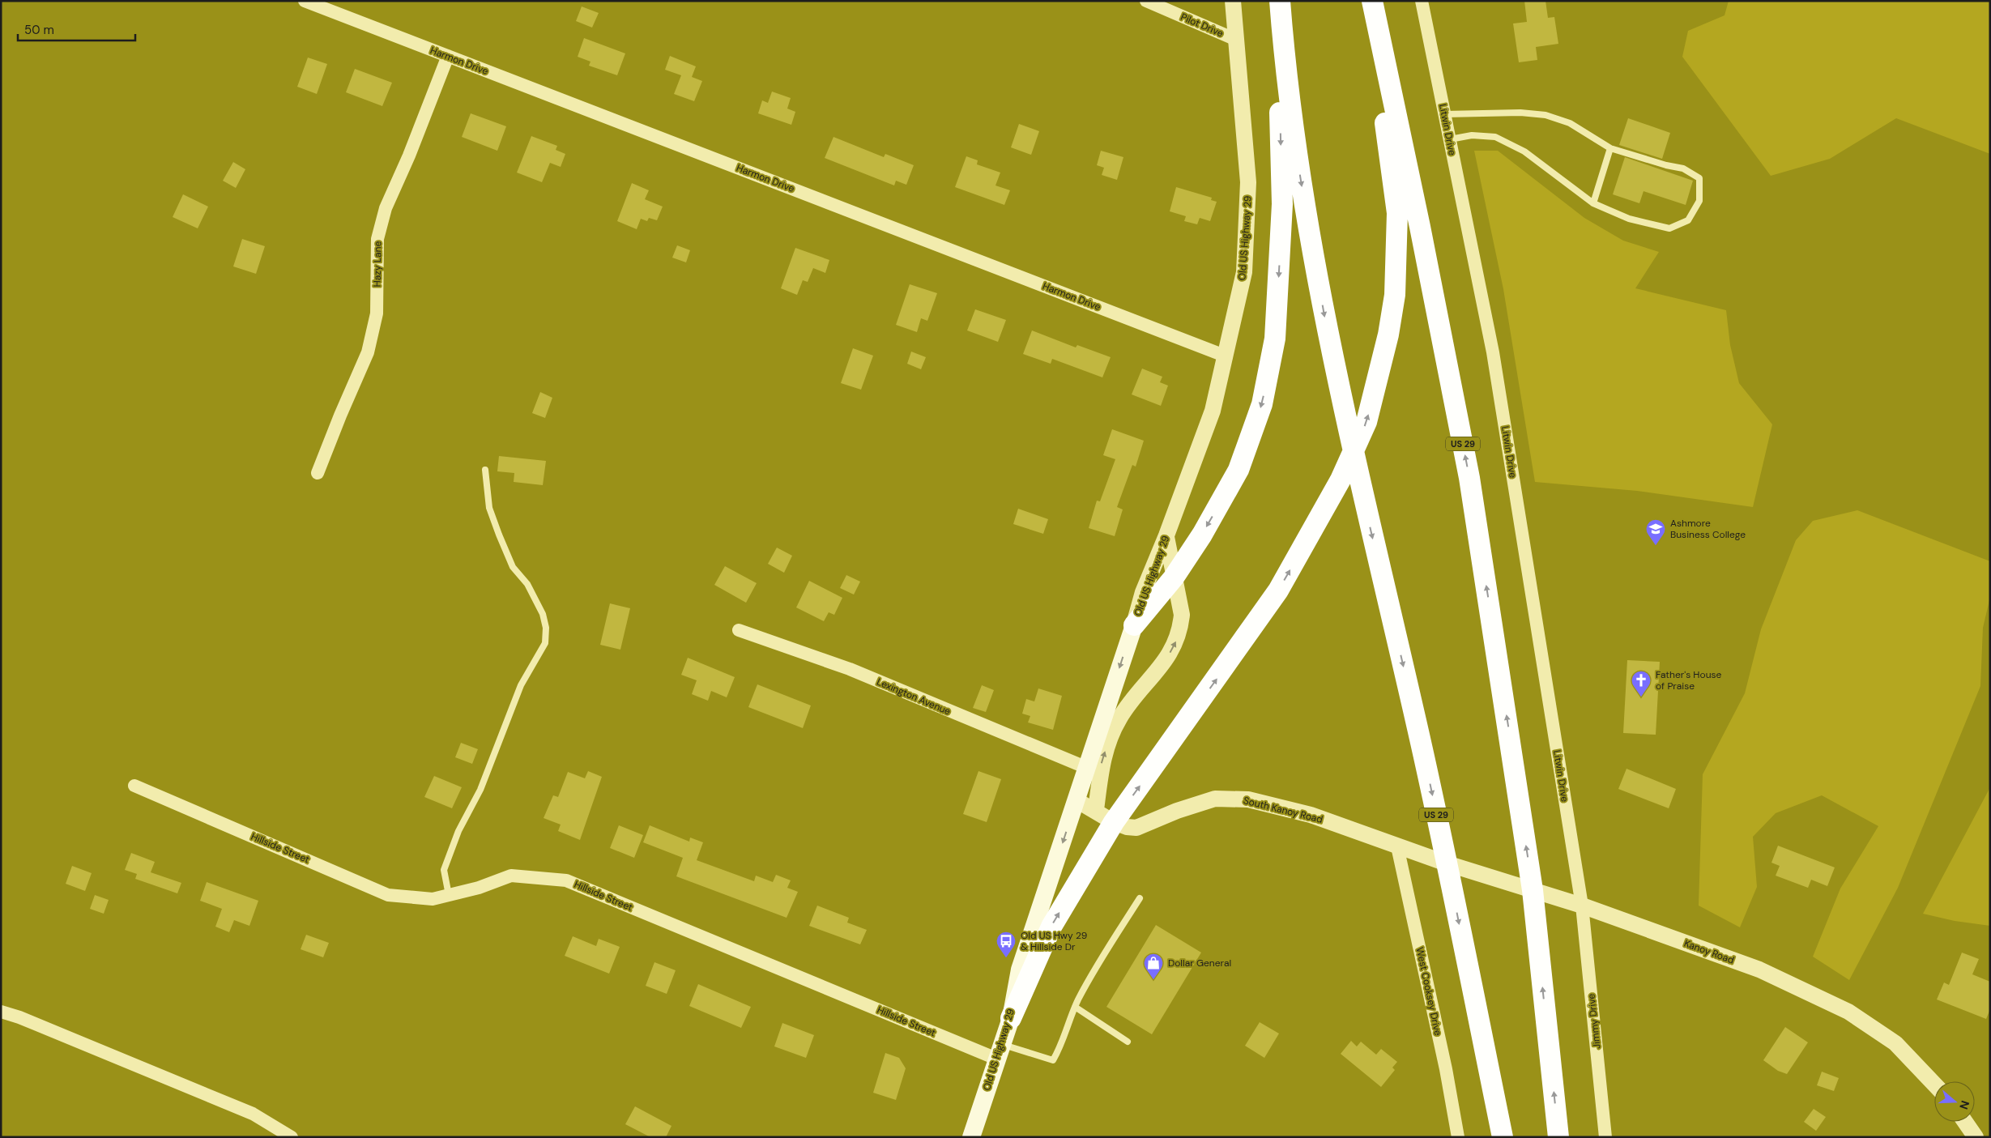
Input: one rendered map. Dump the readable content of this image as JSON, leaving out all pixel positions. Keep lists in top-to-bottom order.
{
  "streets": {
    "highway": ["US 29"],
    "main road": ["Old US Highway 29"],
    "street": [
      "Pilot Drive",
      "Harmon Drive",
      "Litwin Drive",
      "Hazy Lane",
      "Lexington Avenue",
      "South Kanoy Road",
      "Hillside Street",
      "Kanoy Road",
      "West Cooksey Drive",
      "Jimmy Drive"
    ]
  },
  "crossings": [
    ["Pilot Drive", "Old US Highway 29"],
    ["Harmon Drive", "Old US Highway 29"],
    ["Harmon Drive", "Hazy Lane"],
    ["Litwin Drive", "Kanoy Road"],
    ["Litwin Drive", "Jimmy Drive"],
    ["Old US Highway 29", "Lexington Avenue"],
    ["Old US Highway 29", "South Kanoy Road"],
    ["Old US Highway 29", "Hillside Street"],
    ["US 29", "South Kanoy Road"],
    ["US 29", "Kanoy Road"],
    ["South Kanoy Road", "Kanoy Road"],
    ["South Kanoy Road", "West Cooksey Drive"],
    ["Kanoy Road", "Jimmy Drive"]
  ],
  "places": {
    "school or university": ["Ashmore Business College"],
    "church": ["Father's House of Praise"],
    "bus stop": ["Old US Hwy 29 & Hillside Dr"],
    "shop": ["Dollar General"]
  },
  "scale_bar": "50 m",
  "north": "right"
}
